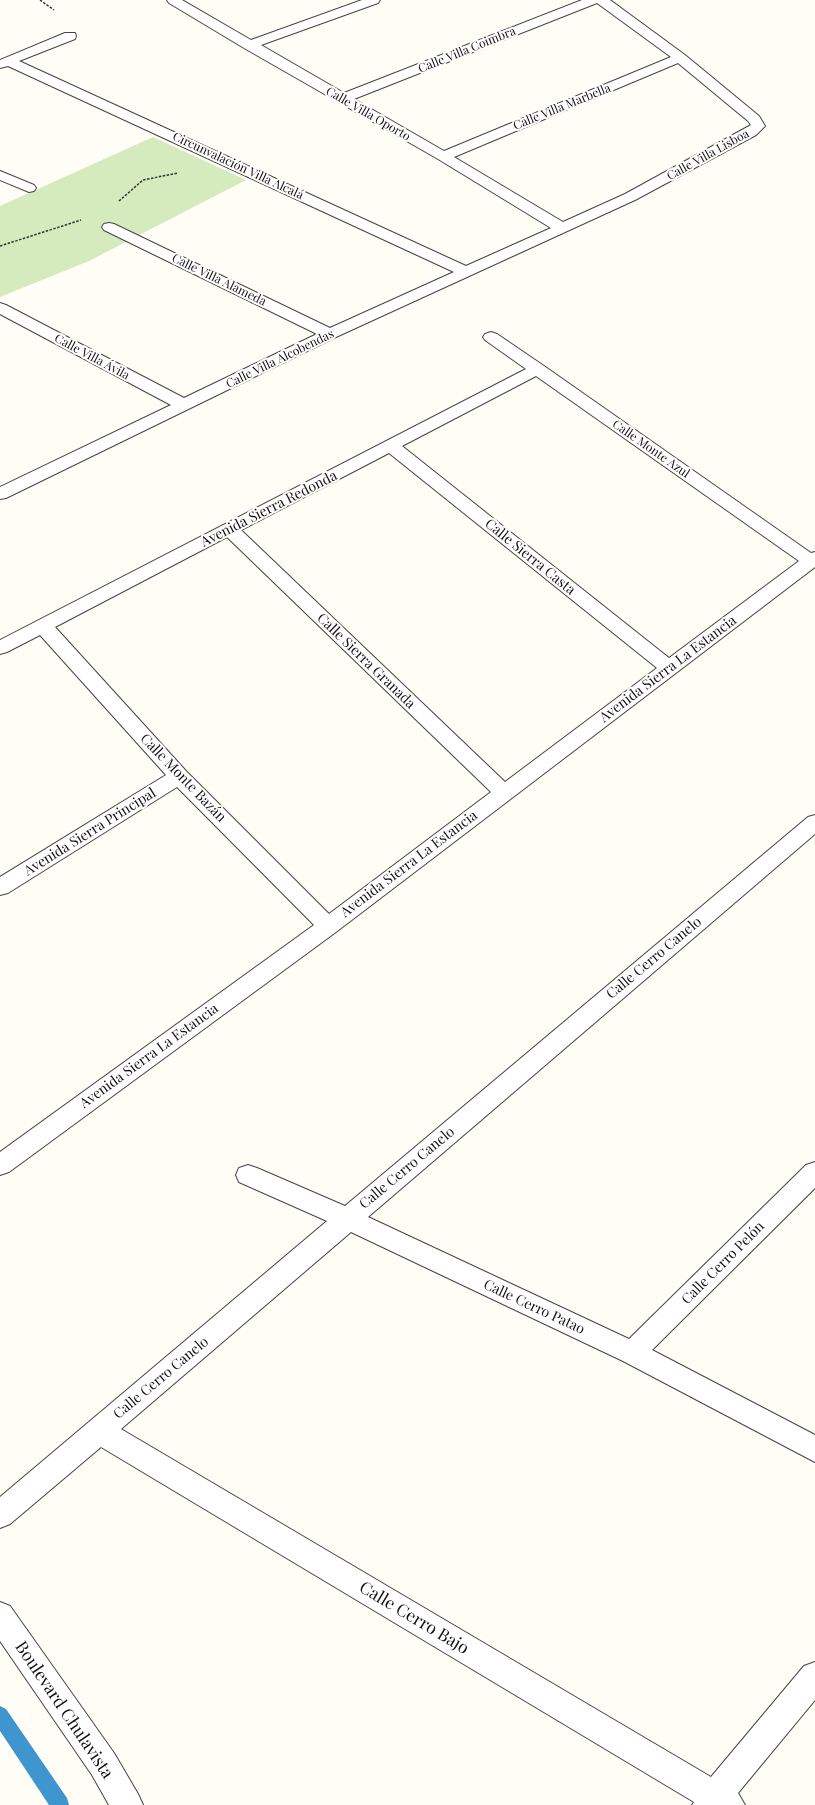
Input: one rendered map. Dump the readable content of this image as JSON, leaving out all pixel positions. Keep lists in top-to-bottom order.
{
  "streets": {
    "street": [
      "Calle Villa Coimbra",
      "Calle Villa Marbella",
      "Calle Villa Oporto",
      "Calle Villa Lisboa",
      "Circunvalación Villa Alcalá",
      "Calle Villa Alameda",
      "Calle Villa Ávila",
      "Calle Villa Alcobendas",
      "Calle Monte Azul",
      "Avenida Sierra Redonda",
      "Calle Sierra Casta",
      "Calle Sierra Granada",
      "Avenida Sierra La Estancia",
      "Calle Monte Bazán",
      "Avenida Sierra Principal",
      "Calle Cerro Canelo",
      "Calle Cerro Pelón",
      "Calle Cerro Patao",
      "Calle Cerro Bajo",
      "Boulevard Chulavista"
    ]
  },
  "crossings": [
    ["Calle Villa Coimbra", "Calle Villa Oporto"],
    ["Calle Villa Marbella", "Calle Villa Oporto"],
    ["Calle Villa Marbella", "Calle Villa Lisboa"],
    ["Calle Villa Oporto", "Calle Villa Lisboa"],
    ["Calle Villa Oporto", "Calle Villa Alcobendas"],
    ["Calle Villa Lisboa", "Calle Villa Alcobendas"],
    ["Circunvalación Villa Alcalá", "Calle Villa Alcobendas"],
    ["Calle Villa Alameda", "Calle Villa Alcobendas"],
    ["Calle Villa Ávila", "Calle Villa Alcobendas"],
    ["Calle Monte Azul", "Avenida Sierra Redonda"],
    ["Calle Monte Azul", "Avenida Sierra La Estancia"],
    ["Avenida Sierra Redonda", "Calle Sierra Casta"],
    ["Avenida Sierra Redonda", "Calle Sierra Granada"],
    ["Avenida Sierra Redonda", "Calle Monte Bazán"],
    ["Calle Sierra Casta", "Avenida Sierra La Estancia"],
    ["Calle Sierra Granada", "Avenida Sierra La Estancia"],
    ["Avenida Sierra La Estancia", "Calle Monte Bazán"],
    ["Calle Monte Bazán", "Avenida Sierra Principal"],
    ["Calle Cerro Canelo", "Calle Cerro Patao"],
    ["Calle Cerro Canelo", "Calle Cerro Bajo"],
    ["Calle Cerro Pelón", "Calle Cerro Patao"]
  ]
}
